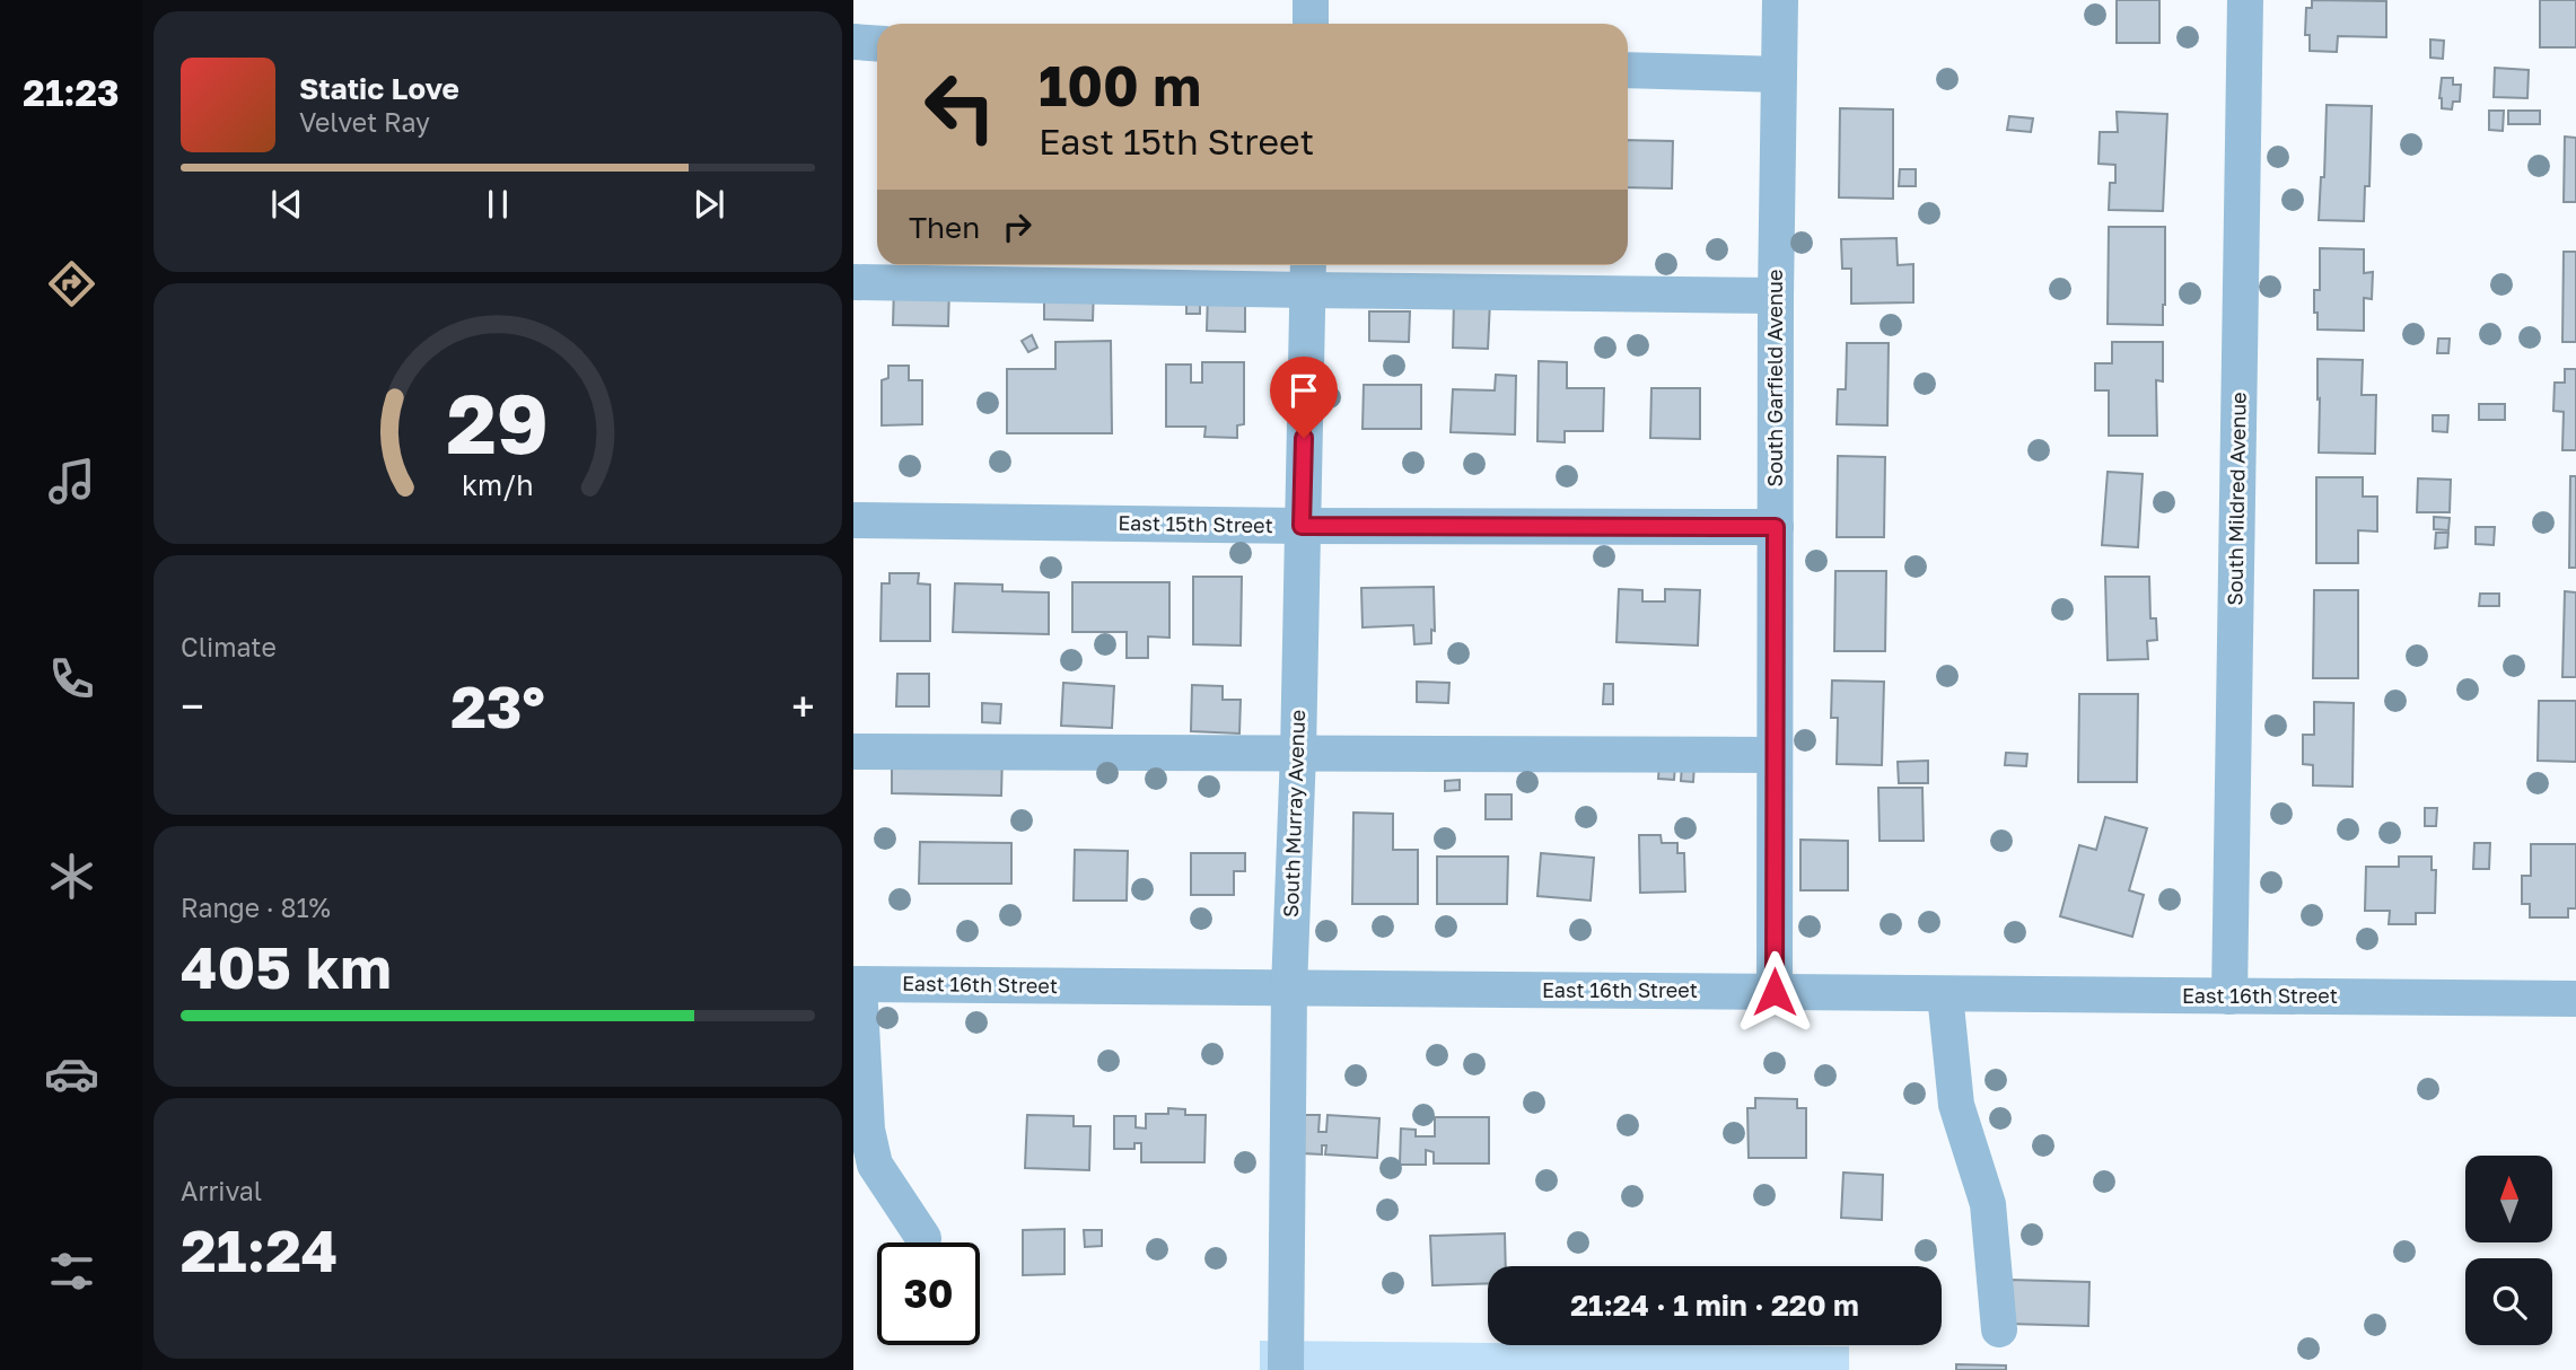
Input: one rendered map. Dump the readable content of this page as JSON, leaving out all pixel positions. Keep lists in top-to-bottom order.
{
  "streets": {
    "street": [
      "South Garfield Avenue",
      "South Mildred Avenue",
      "East 15th Street",
      "South Murray Avenue",
      "East 16th Street"
    ]
  },
  "crossings": [
    ["South Garfield Avenue", "East 15th Street"],
    ["South Garfield Avenue", "East 16th Street"],
    ["South Mildred Avenue", "East 16th Street"],
    ["East 15th Street", "South Murray Avenue"],
    ["South Murray Avenue", "East 16th Street"]
  ],
  "north": "top",
  "page": {
    "tabs": "21:23",
    "turn": ["100 m", "East 15th Street"],
    "song": ["Static Love", "Velvet Ray"],
    "then": "Then",
    "tile": [
      "Climate",
      ["Range · 81%", "405 km"],
      ["Arrival", "21:24"]
    ],
    "heat": ["−", "23°", "+"],
    "limit": "30",
    "trip": "21:24 · 1 min · 220 m",
    "gauge": ["29", "km/h"]
  }
}
